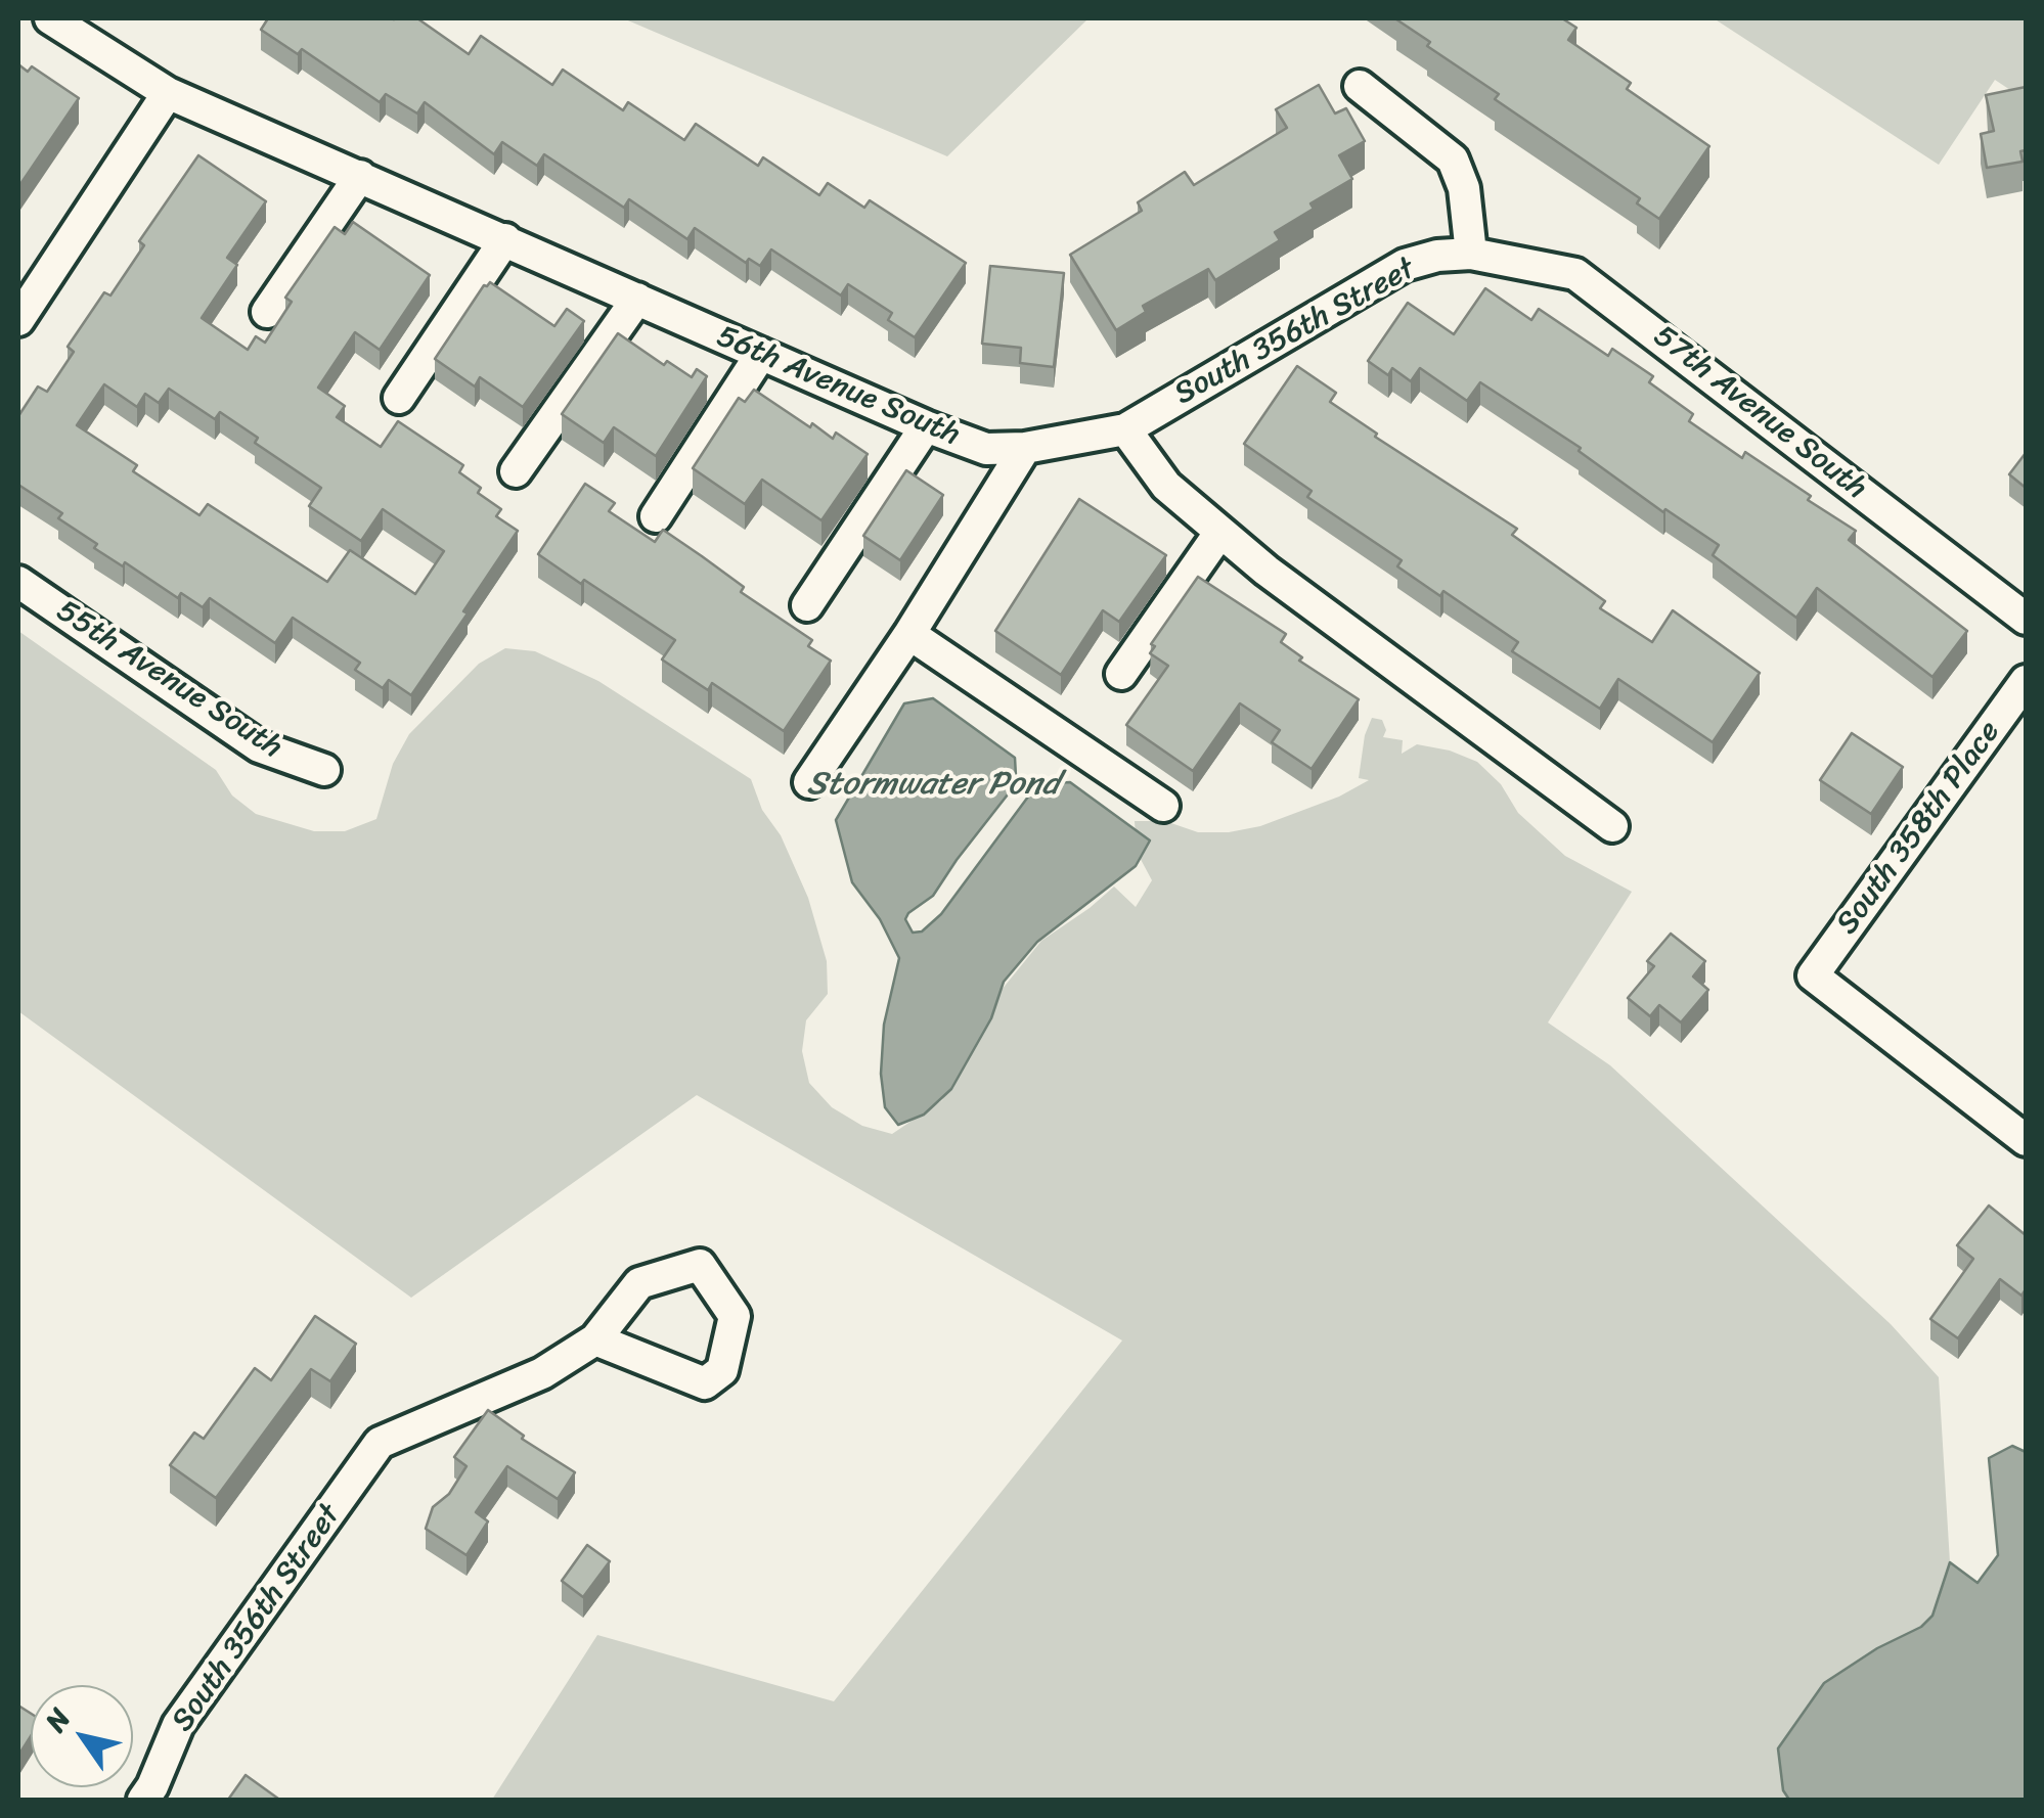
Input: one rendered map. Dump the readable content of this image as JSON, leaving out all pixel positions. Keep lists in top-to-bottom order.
{
  "streets": {
    "street": [
      "South 356th Street",
      "56th Avenue South",
      "57th Avenue South",
      "55th Avenue South",
      "South 358th Place"
    ]
  },
  "crossings": [
    ["South 356th Street", "56th Avenue South"],
    ["South 356th Street", "57th Avenue South"]
  ],
  "water": ["Stormwater Pond"],
  "north": "top left"
}
